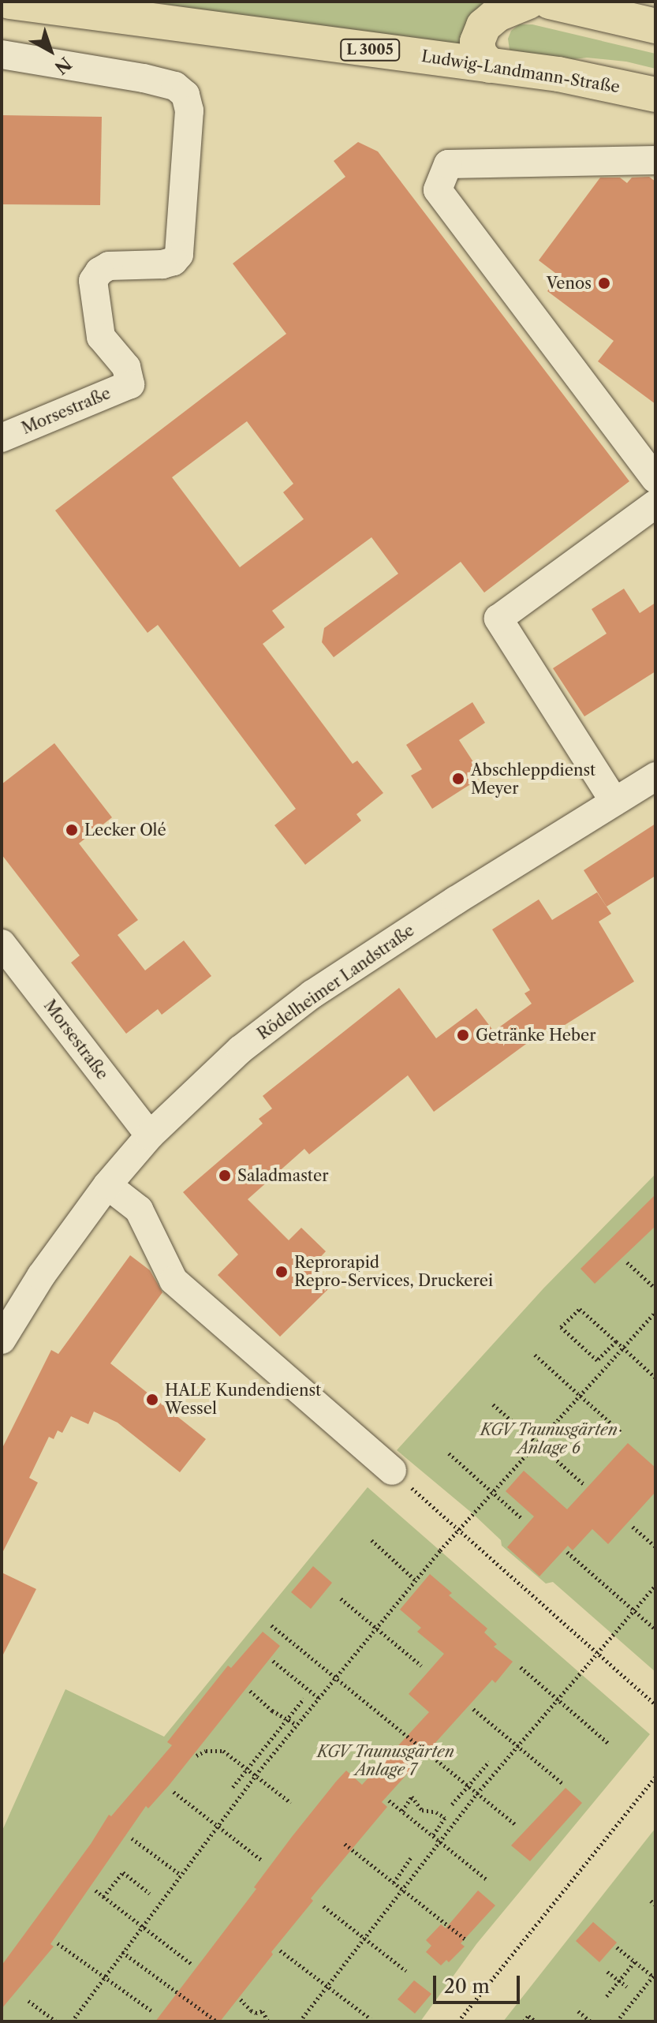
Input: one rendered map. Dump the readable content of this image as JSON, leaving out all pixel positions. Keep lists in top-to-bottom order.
{
  "streets": {
    "main road": ["L 3005", "Ludwig-Landmann-Straße"],
    "street": ["Morsestraße", "Rödelheimer Landstraße"]
  },
  "crossings": [
    ["Morsestraße", "Rödelheimer Landstraße"]
  ],
  "parks": ["KGV Taunusgärten Anlage 6", "KGV Taunusgärten Anlage 7"],
  "places": [
    "Venos",
    "Abschleppdienst Meyer",
    "Lecker Olé",
    "Getränke Heber",
    "Saladmaster",
    "Reprorapid Repro-Services, Druckerei",
    "HALE Kundendienst Wessel"
  ],
  "scale_bar": "20 m",
  "north": "bottom right"
}
